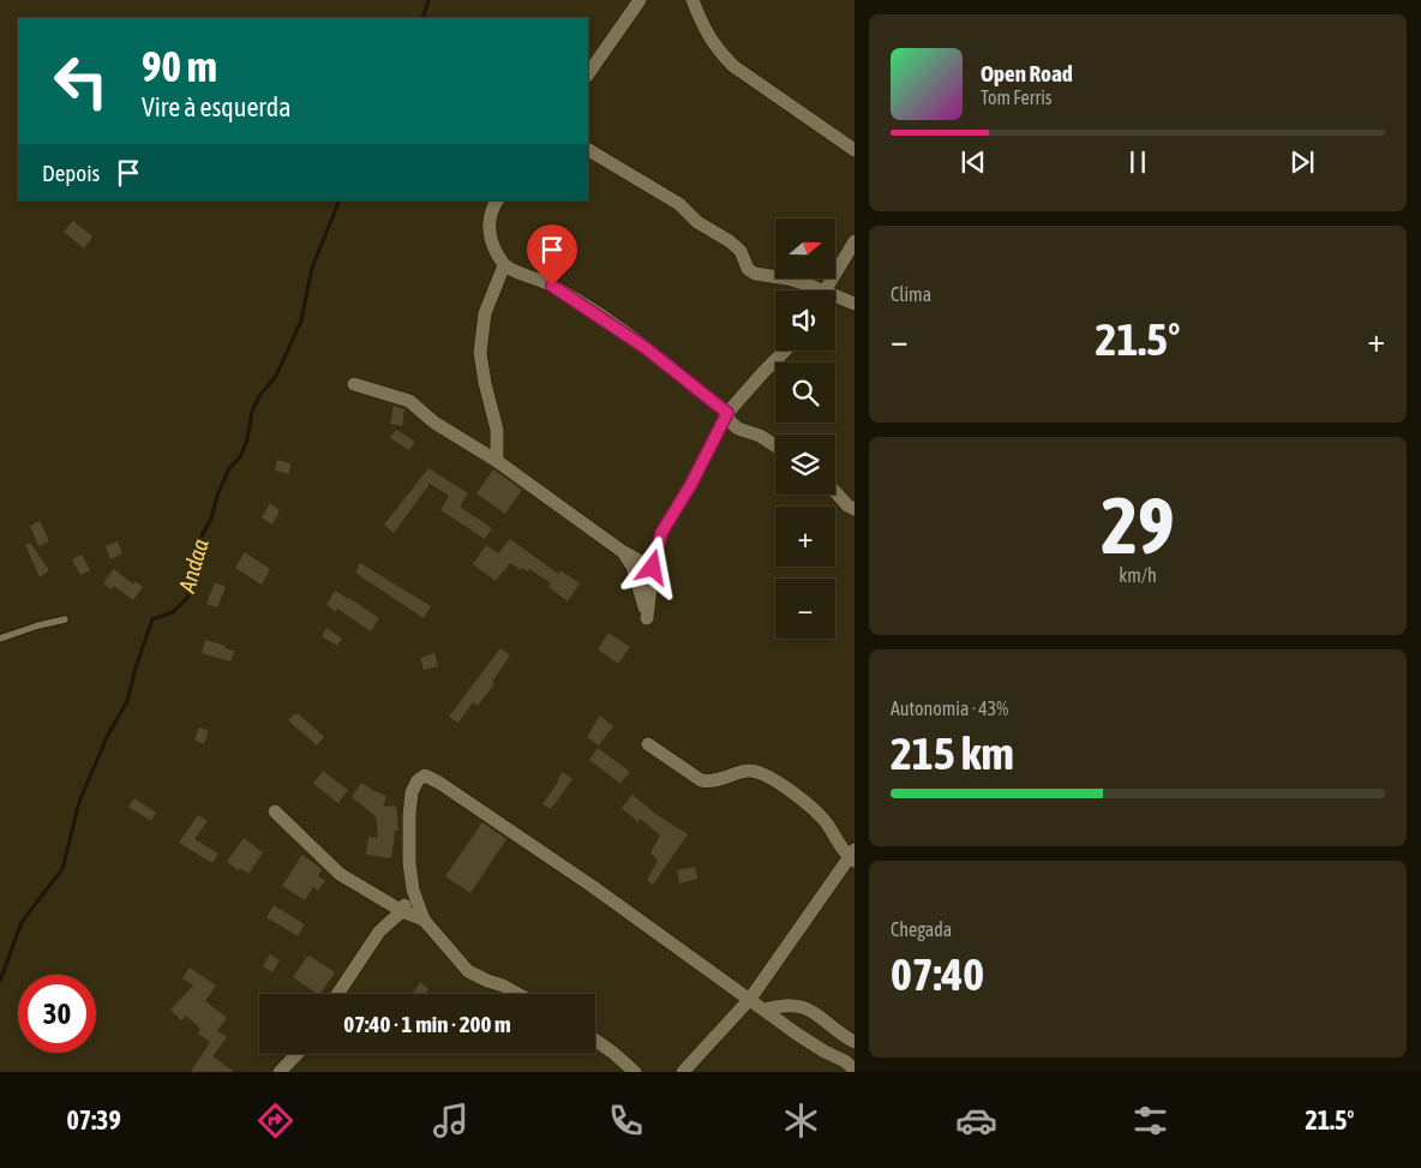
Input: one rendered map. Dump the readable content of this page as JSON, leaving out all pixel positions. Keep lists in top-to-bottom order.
{
  "water": ["Andaa"],
  "north": "right",
  "page": {
    "turn": ["90 m", "Vire à esquerda"],
    "song": ["Open Road", "Tom Ferris"],
    "then": "Depois",
    "map_buttons": ["+", "−"],
    "tile": [
      "Clima",
      ["29", "km/h"],
      ["Autonomia · 43%", "215 km"],
      ["Chegada", "07:40"]
    ],
    "heat": ["−", "21.5°", "+"],
    "limit": "30",
    "trip": "07:40 · 1 min · 200 m",
    "tabs": ["07:39", "21.5°"]
  }
}
